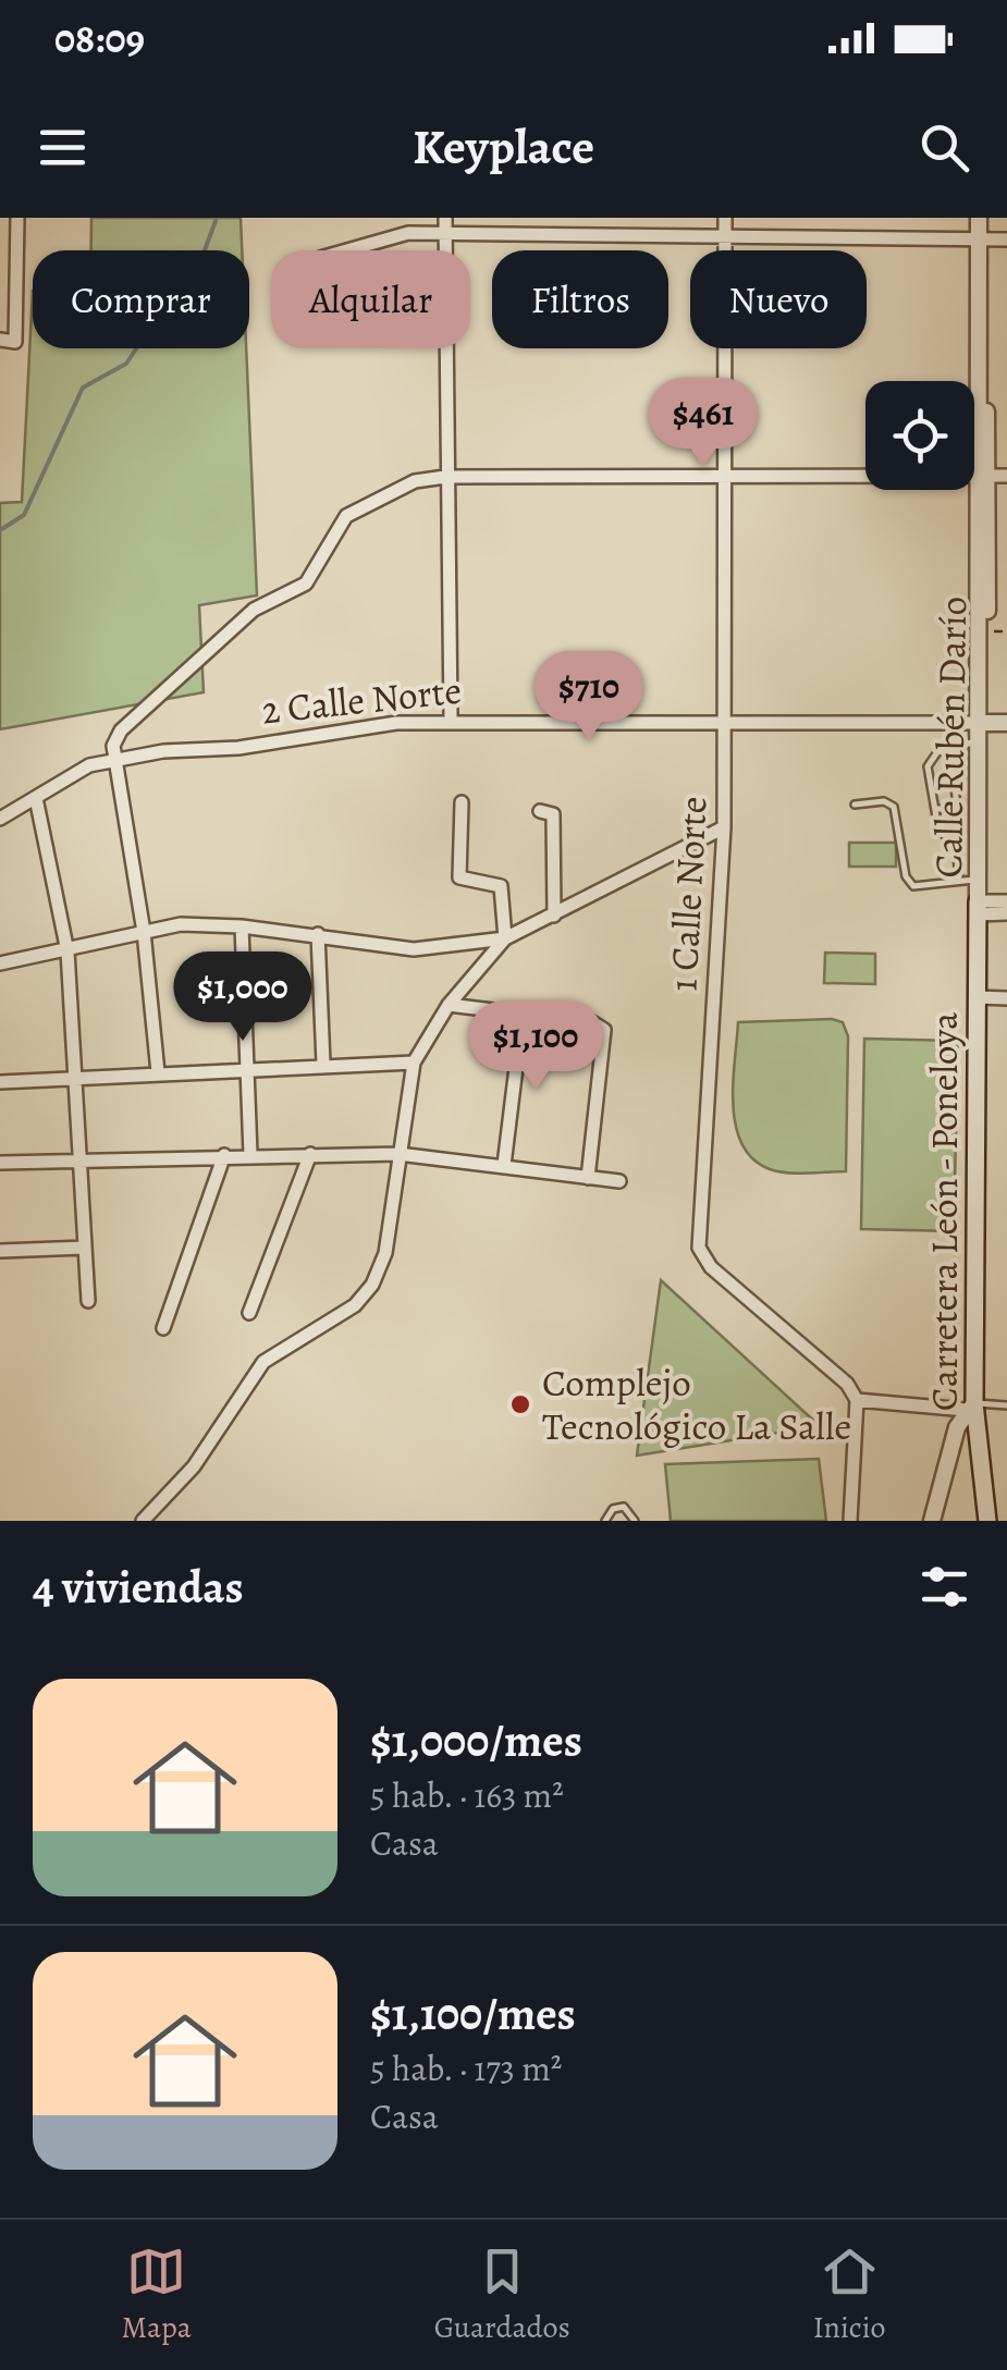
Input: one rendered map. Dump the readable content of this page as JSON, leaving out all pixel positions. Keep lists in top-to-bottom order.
{
  "streets": {
    "main road": ["Carretera León - Poneloya"],
    "street": ["2 Calle Norte", "Calle Rubén Darío", "1 Calle Norte"]
  },
  "crossings": [
    ["2 Calle Norte", "Calle Rubén Darío"],
    ["2 Calle Norte", "1 Calle Norte"],
    ["Calle Rubén Darío", "Carretera León - Poneloya"]
  ],
  "places": ["Complejo Tecnológico La Salle"],
  "page": {
    "status": "08:09",
    "header": "Keyplace",
    "chip": [
      "Comprar",
      "Alquilar",
      "Filtros",
      "Nuevo"
    ],
    "price": [
      "$461",
      "$710",
      "$1,000",
      "$1,100"
    ],
    "heading": "4 viviendas",
    "list": [
      {
        "name": "$1,000/mes",
        "note": "5 hab. · 163 m² · Casa"
      },
      {
        "name": "$1,100/mes",
        "note": "5 hab. · 173 m² · Casa"
      }
    ],
    "tabs": ["Mapa", "Guardados", "Inicio"]
  }
}
